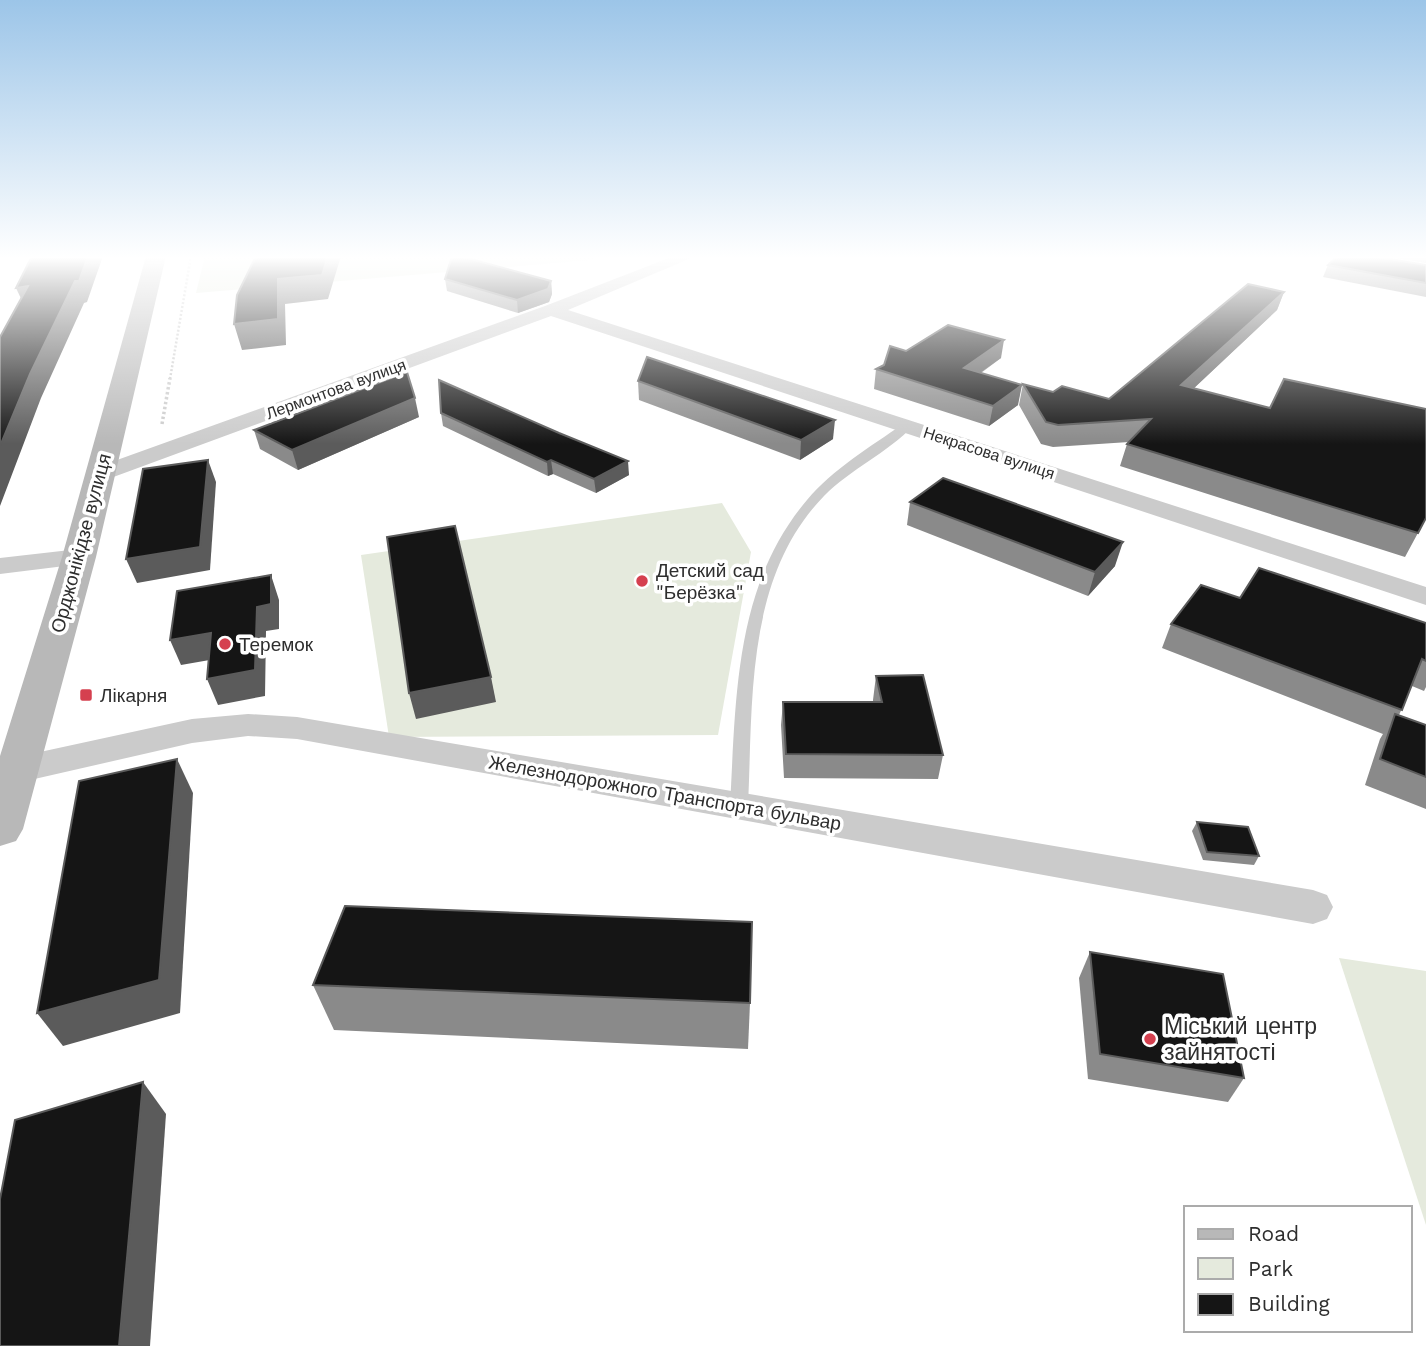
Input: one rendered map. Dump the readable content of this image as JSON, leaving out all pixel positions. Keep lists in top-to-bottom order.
{
  "streets": {
    "main road": ["Орджонікідзе вулиця"],
    "street": ["Лермонтова вулиця", "Некрасова вулиця", "Железнодорожного Транспорта бульвар"]
  },
  "crossings": [
    ["Лермонтова вулиця", "Орджонікідзе вулиця"],
    ["Орджонікідзе вулиця", "Железнодорожного Транспорта бульвар"]
  ],
  "places": {
    "other": ["Детский сад \"Берёзка\"", "Теремок", "Міський центр зайнятості"],
    "transit": ["Лікарня"]
  },
  "legend": ["Road", "Park", "Building"]
}
